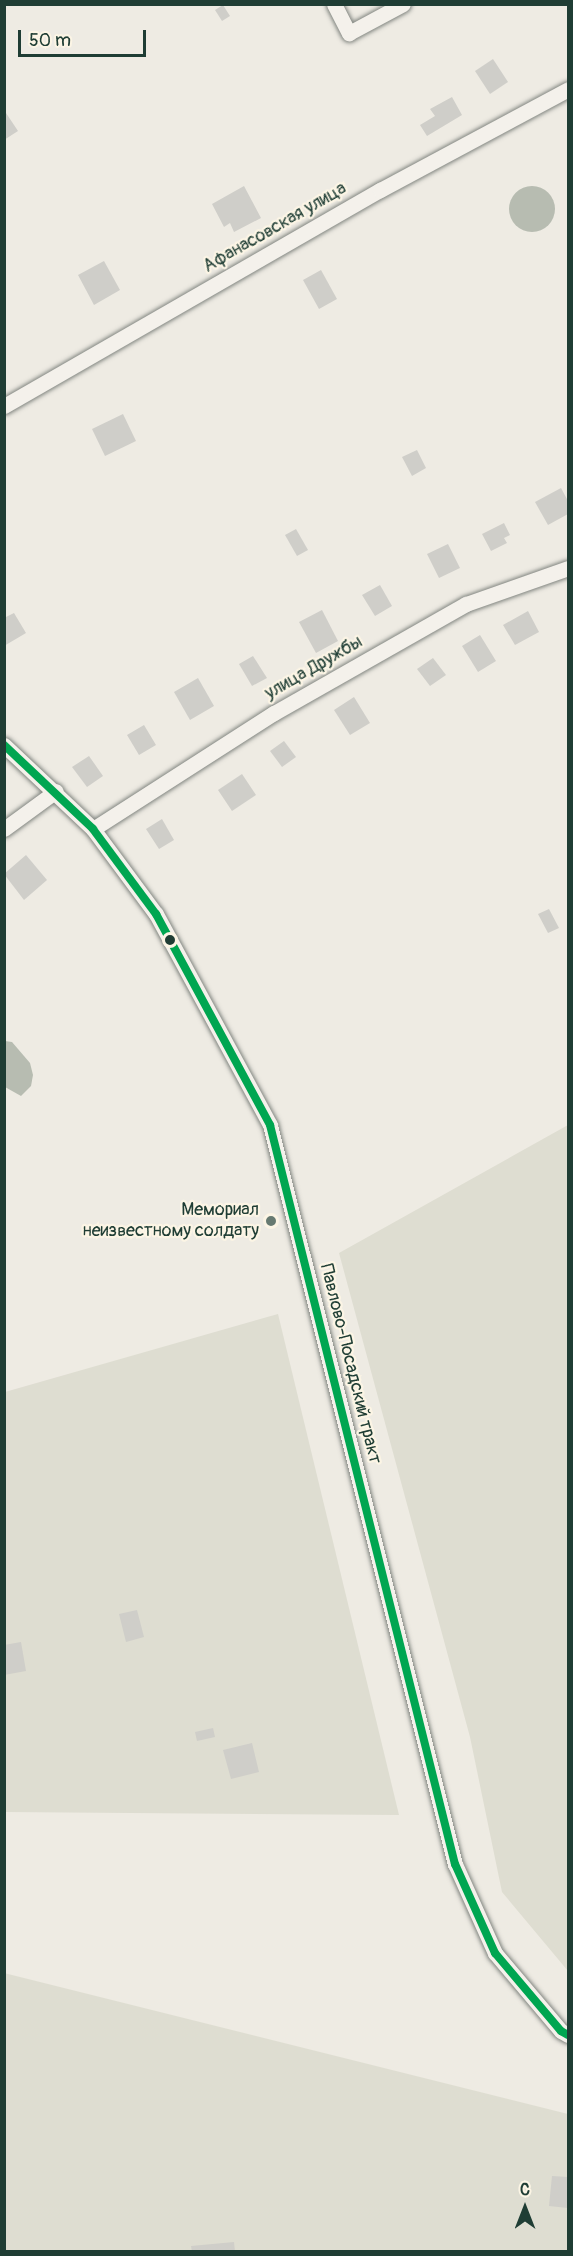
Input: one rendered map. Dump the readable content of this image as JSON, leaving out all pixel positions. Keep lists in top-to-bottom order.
{
  "streets": {
    "street": ["Афанасовская улица", "улица Дружбы", "Павлово-Посадский тракт"]
  },
  "crossings": [
    ["улица Дружбы", "Павлово-Посадский тракт"]
  ],
  "places": ["Мемориал неизвестному солдату"],
  "scale_bar": "50 m",
  "north": "top"
}
